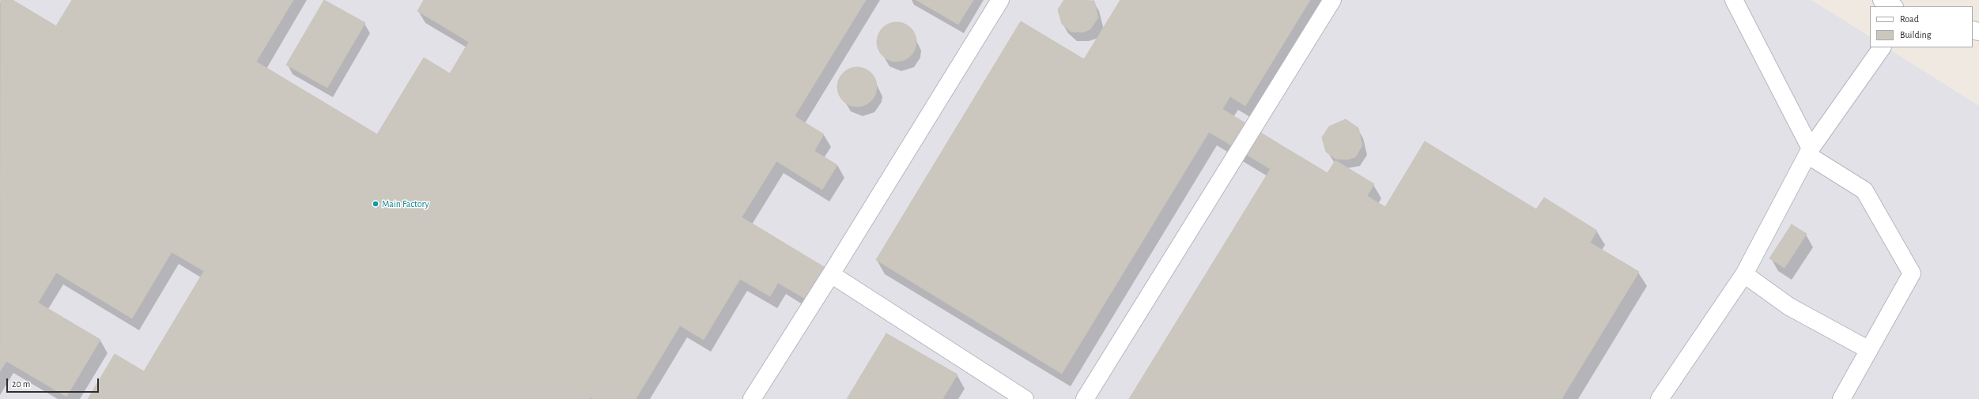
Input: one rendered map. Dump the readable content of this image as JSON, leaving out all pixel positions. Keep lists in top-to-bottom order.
{
  "places": ["Main Factory"],
  "legend": ["Road", "Building"],
  "scale_bar": "20 m"
}
